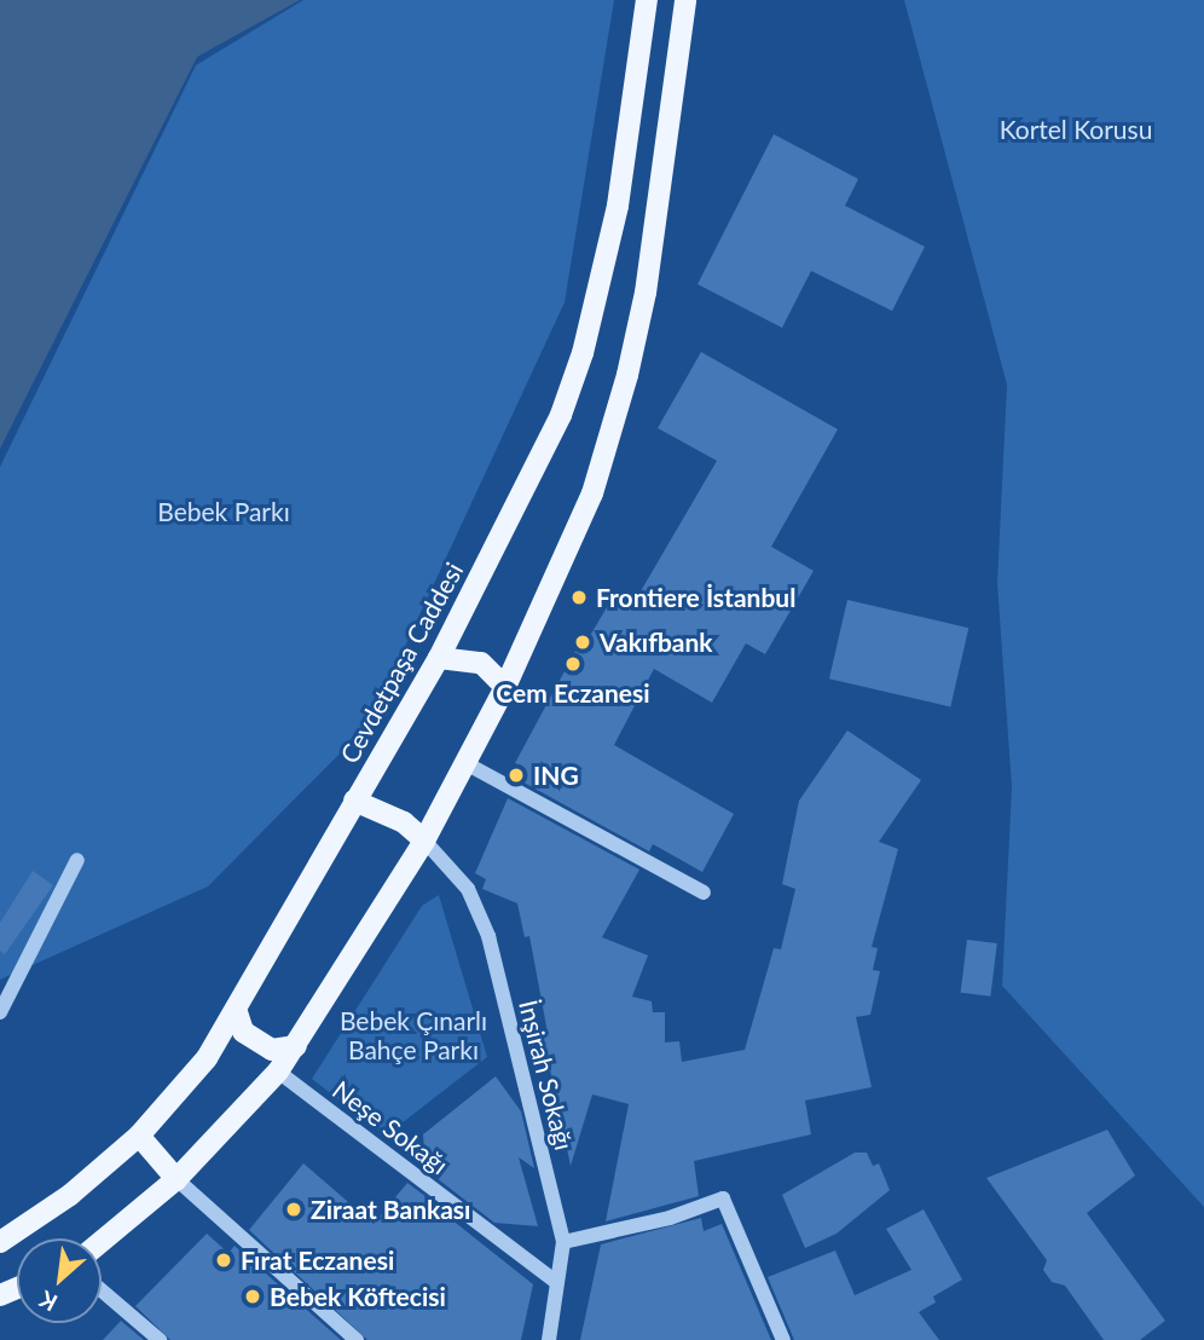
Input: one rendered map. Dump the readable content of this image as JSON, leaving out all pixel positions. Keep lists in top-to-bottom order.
{
  "streets": {
    "main road": ["Cevdetpaşa Caddesi"],
    "street": ["İnşirah Sokağı", "Neşe Sokağı"]
  },
  "crossings": [
    ["İnşirah Sokağı", "Neşe Sokağı"]
  ],
  "parks": ["Kortel Korusu", "Bebek Parkı", "Bebek Çınarlı Bahçe Parkı"],
  "places": [
    "Frontiere İstanbul",
    "Vakıfbank",
    "Cem Eczanesi",
    "ING",
    "Ziraat Bankası",
    "Fırat Eczanesi",
    "Bebek Köftecisi"
  ],
  "north": "bottom left"
}
